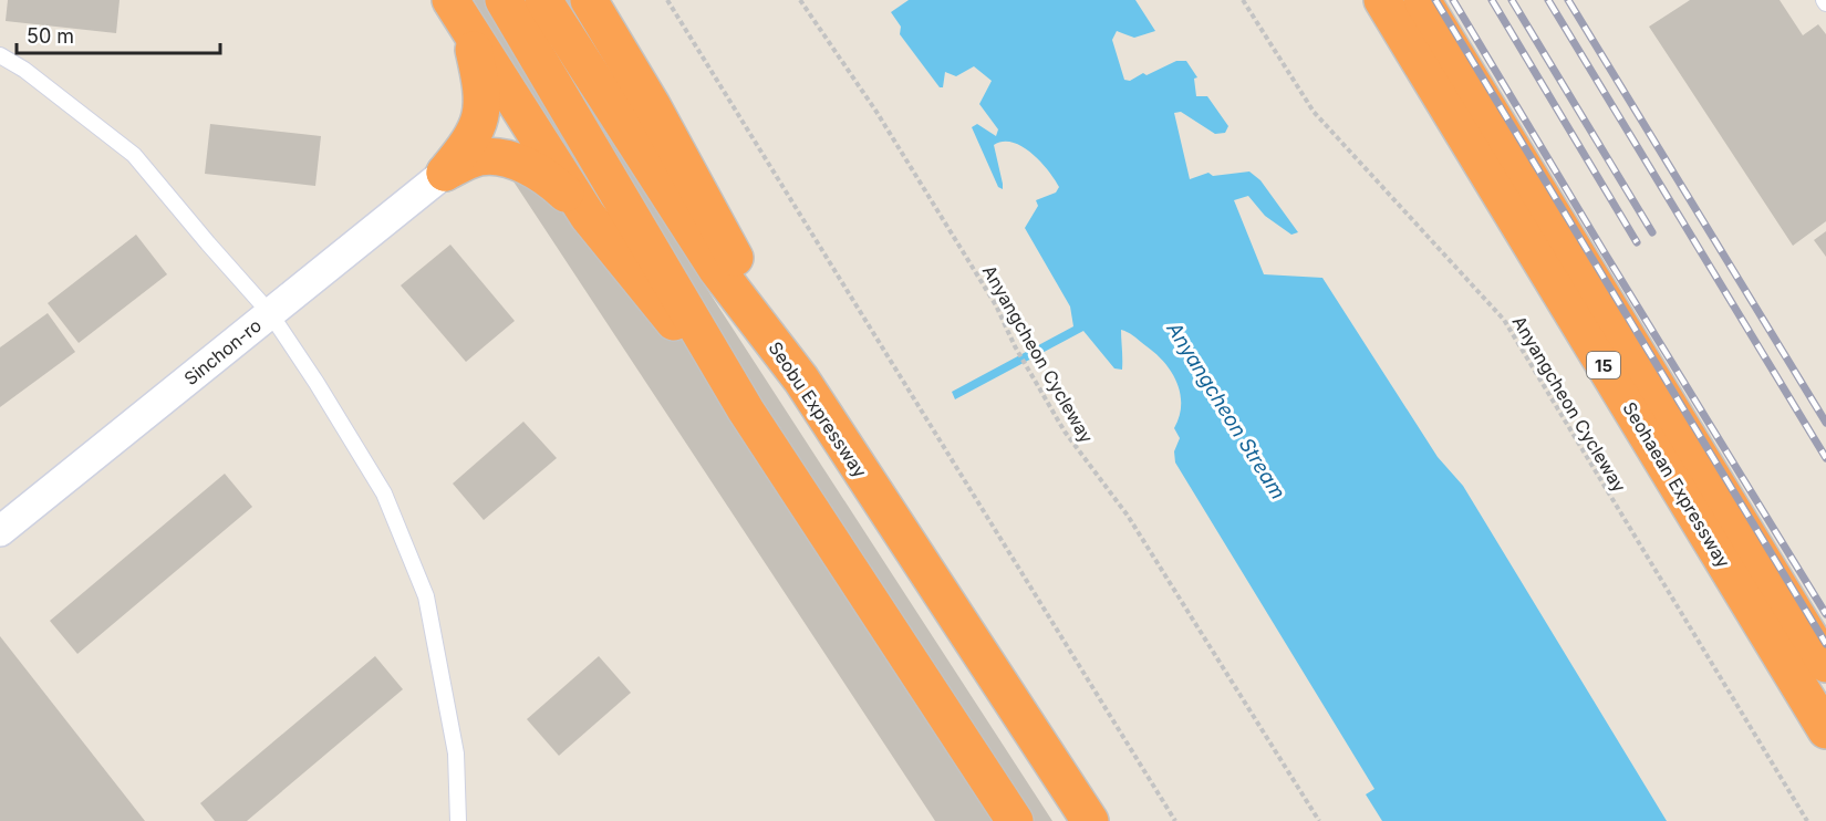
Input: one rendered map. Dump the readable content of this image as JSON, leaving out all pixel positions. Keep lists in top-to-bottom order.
{
  "streets": {
    "highway": ["15", "Seobu Expressway", "Seohaean Expressway"],
    "street": ["Sinchon-ro"],
    "path": ["Anyangcheon Cycleway"]
  },
  "water": ["Anyangcheon Stream"],
  "scale_bar": "50 m"
}
